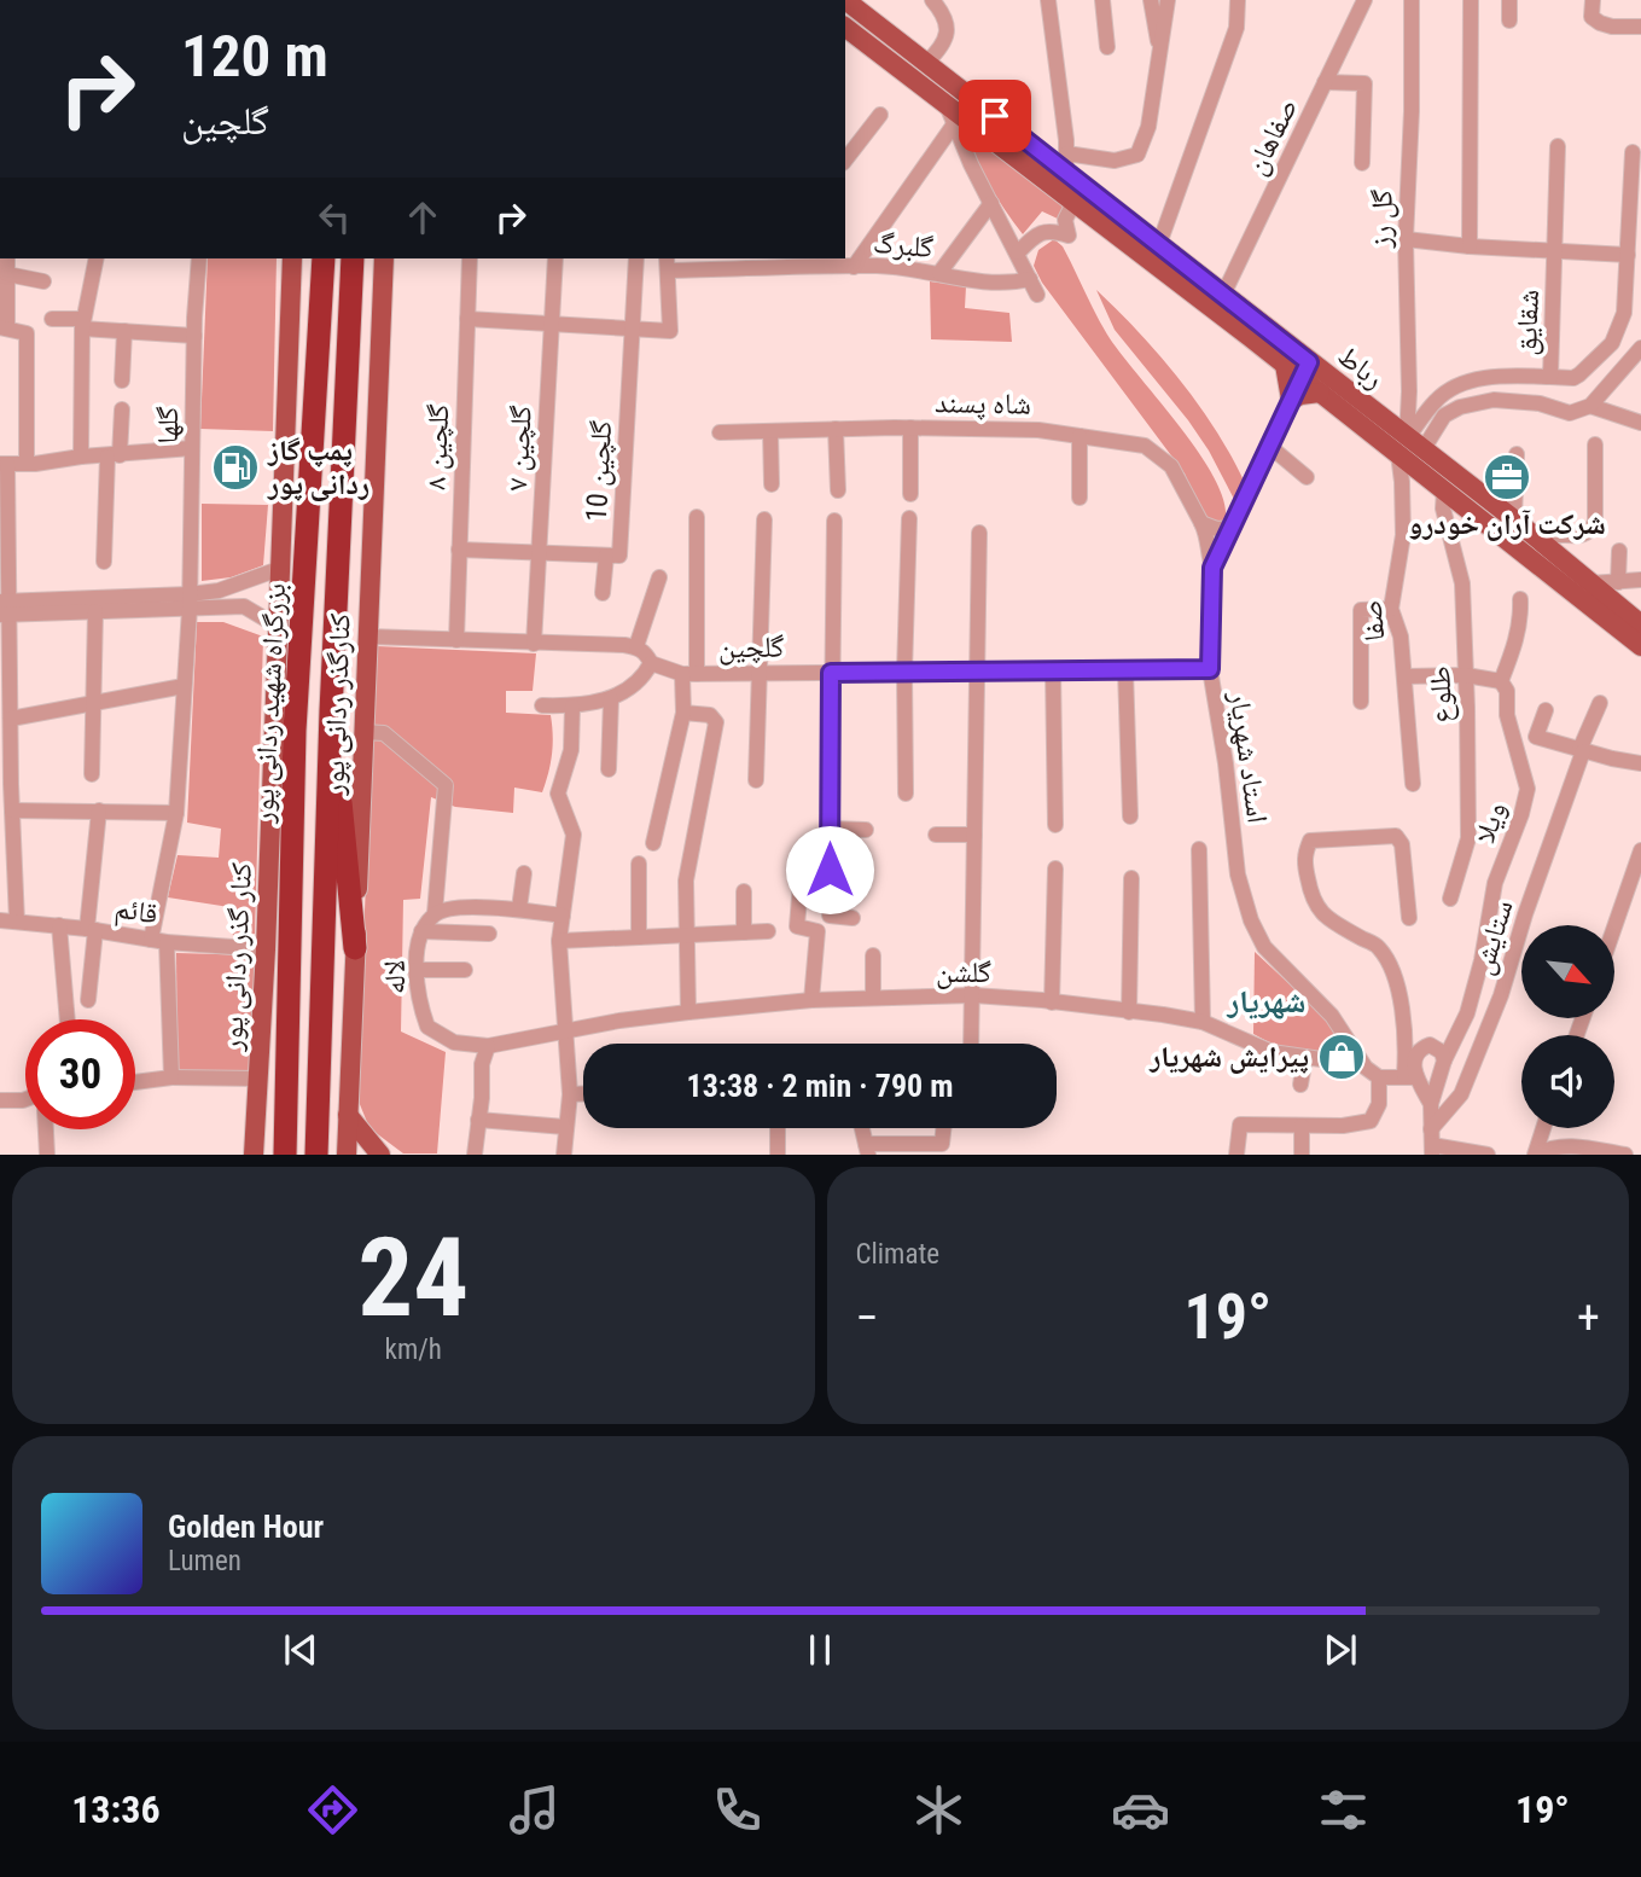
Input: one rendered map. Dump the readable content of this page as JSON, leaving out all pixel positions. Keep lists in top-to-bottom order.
{
  "streets": {
    "highway": ["بزرگراه شهید ردانی پور"],
    "main road": ["رباط", "کنارگذر ردانی پور", "کنار گذر ردانی پور"],
    "street": [
      "صفاهان",
      "گل رز",
      "گلبرگ",
      "شقایق",
      "شاه پسند",
      "گلها",
      "گلچین ۸",
      "گلچین ۷",
      "گلچین 10",
      "صفا",
      "گلچین",
      "طلوع",
      "استاد شهریار",
      "ویلا",
      "قائم",
      "ستایش",
      "گلشن",
      "لاله"
    ]
  },
  "crossings": [
    ["صفاهان", "رباط"],
    ["گل رز", "شقایق"],
    ["گل رز", "رباط"],
    ["گل رز", "صفا"],
    ["شقایق", "رباط"],
    ["شقایق", "صفا"],
    ["رباط", "صفا"],
    ["رباط", "طلوع"],
    ["رباط", "استاد شهریار"],
    ["شاه پسند", "استاد شهریار"],
    ["گلها", "قائم"],
    ["گلچین ۸", "گلچین 10"],
    ["گلچین ۷", "گلچین 10"],
    ["گلچین", "استاد شهریار"],
    ["استاد شهریار", "گلشن"],
    ["قائم", "کنار گذر ردانی پور"],
    ["گلشن", "لاله"]
  ],
  "districts": ["شهریار"],
  "places": {
    "fuel station": ["پمپ گاز ردانی پور"],
    "office": ["شرکت آران خودرو"],
    "shop": ["پیرایش شهریار"]
  },
  "north": "bottom right",
  "page": {
    "turn": ["120 m", "گلچین"],
    "limit": "30",
    "trip": "13:38 · 2 min · 790 m",
    "tile": [
      ["24", "km/h"],
      "Climate"
    ],
    "heat": ["−", "19°", "+"],
    "song": ["Golden Hour", "Lumen"],
    "tabs": ["13:36", "19°"]
  }
}
